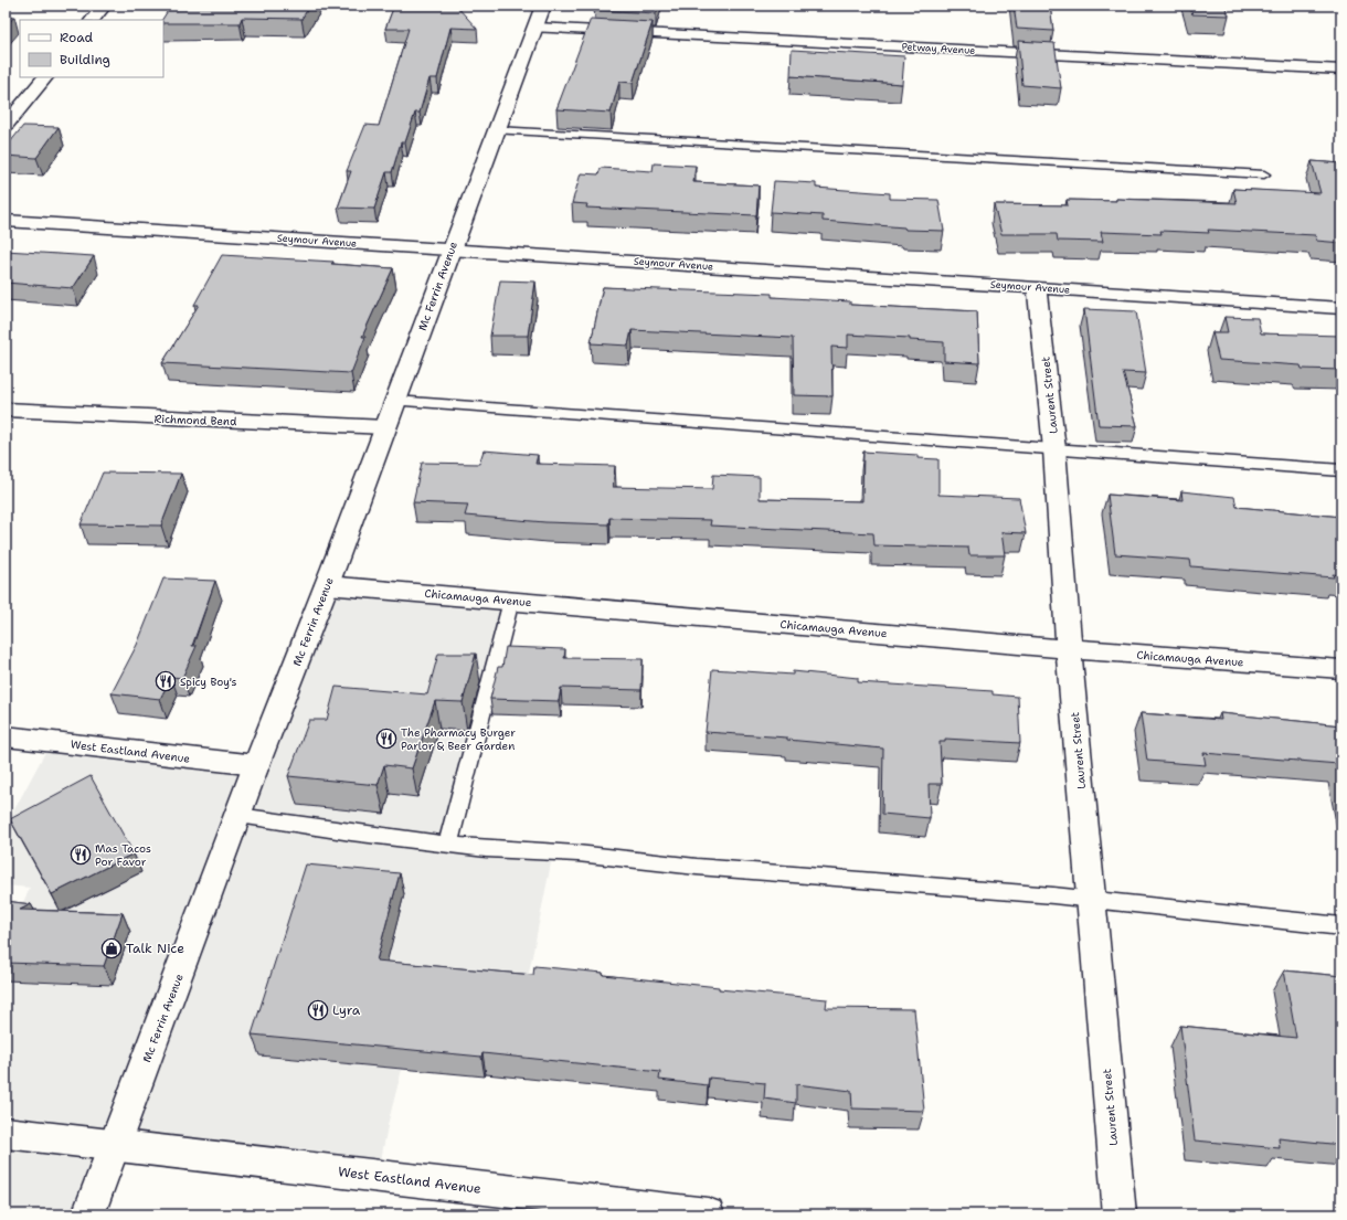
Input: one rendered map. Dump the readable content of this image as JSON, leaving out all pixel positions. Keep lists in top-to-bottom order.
{
  "streets": {
    "street": [
      "Petway Avenue",
      "Seymour Avenue",
      "Mc Ferrin Avenue",
      "Laurent Street",
      "Richmond Bend",
      "Chicamauga Avenue",
      "West Eastland Avenue"
    ]
  },
  "crossings": [
    ["Petway Avenue", "Mc Ferrin Avenue"],
    ["Seymour Avenue", "Mc Ferrin Avenue"],
    ["Seymour Avenue", "Laurent Street"],
    ["Mc Ferrin Avenue", "Richmond Bend"],
    ["Mc Ferrin Avenue", "Chicamauga Avenue"],
    ["Mc Ferrin Avenue", "West Eastland Avenue"],
    ["Laurent Street", "Chicamauga Avenue"]
  ],
  "places": {
    "restaurant": [
      "Spicy Boy's",
      "The Pharmacy Burger Parlor & Beer Garden",
      "Mas Tacos Por Favor",
      "Lyra"
    ],
    "shop": ["Talk Nice"]
  },
  "legend": ["Road", "Building"]
}
